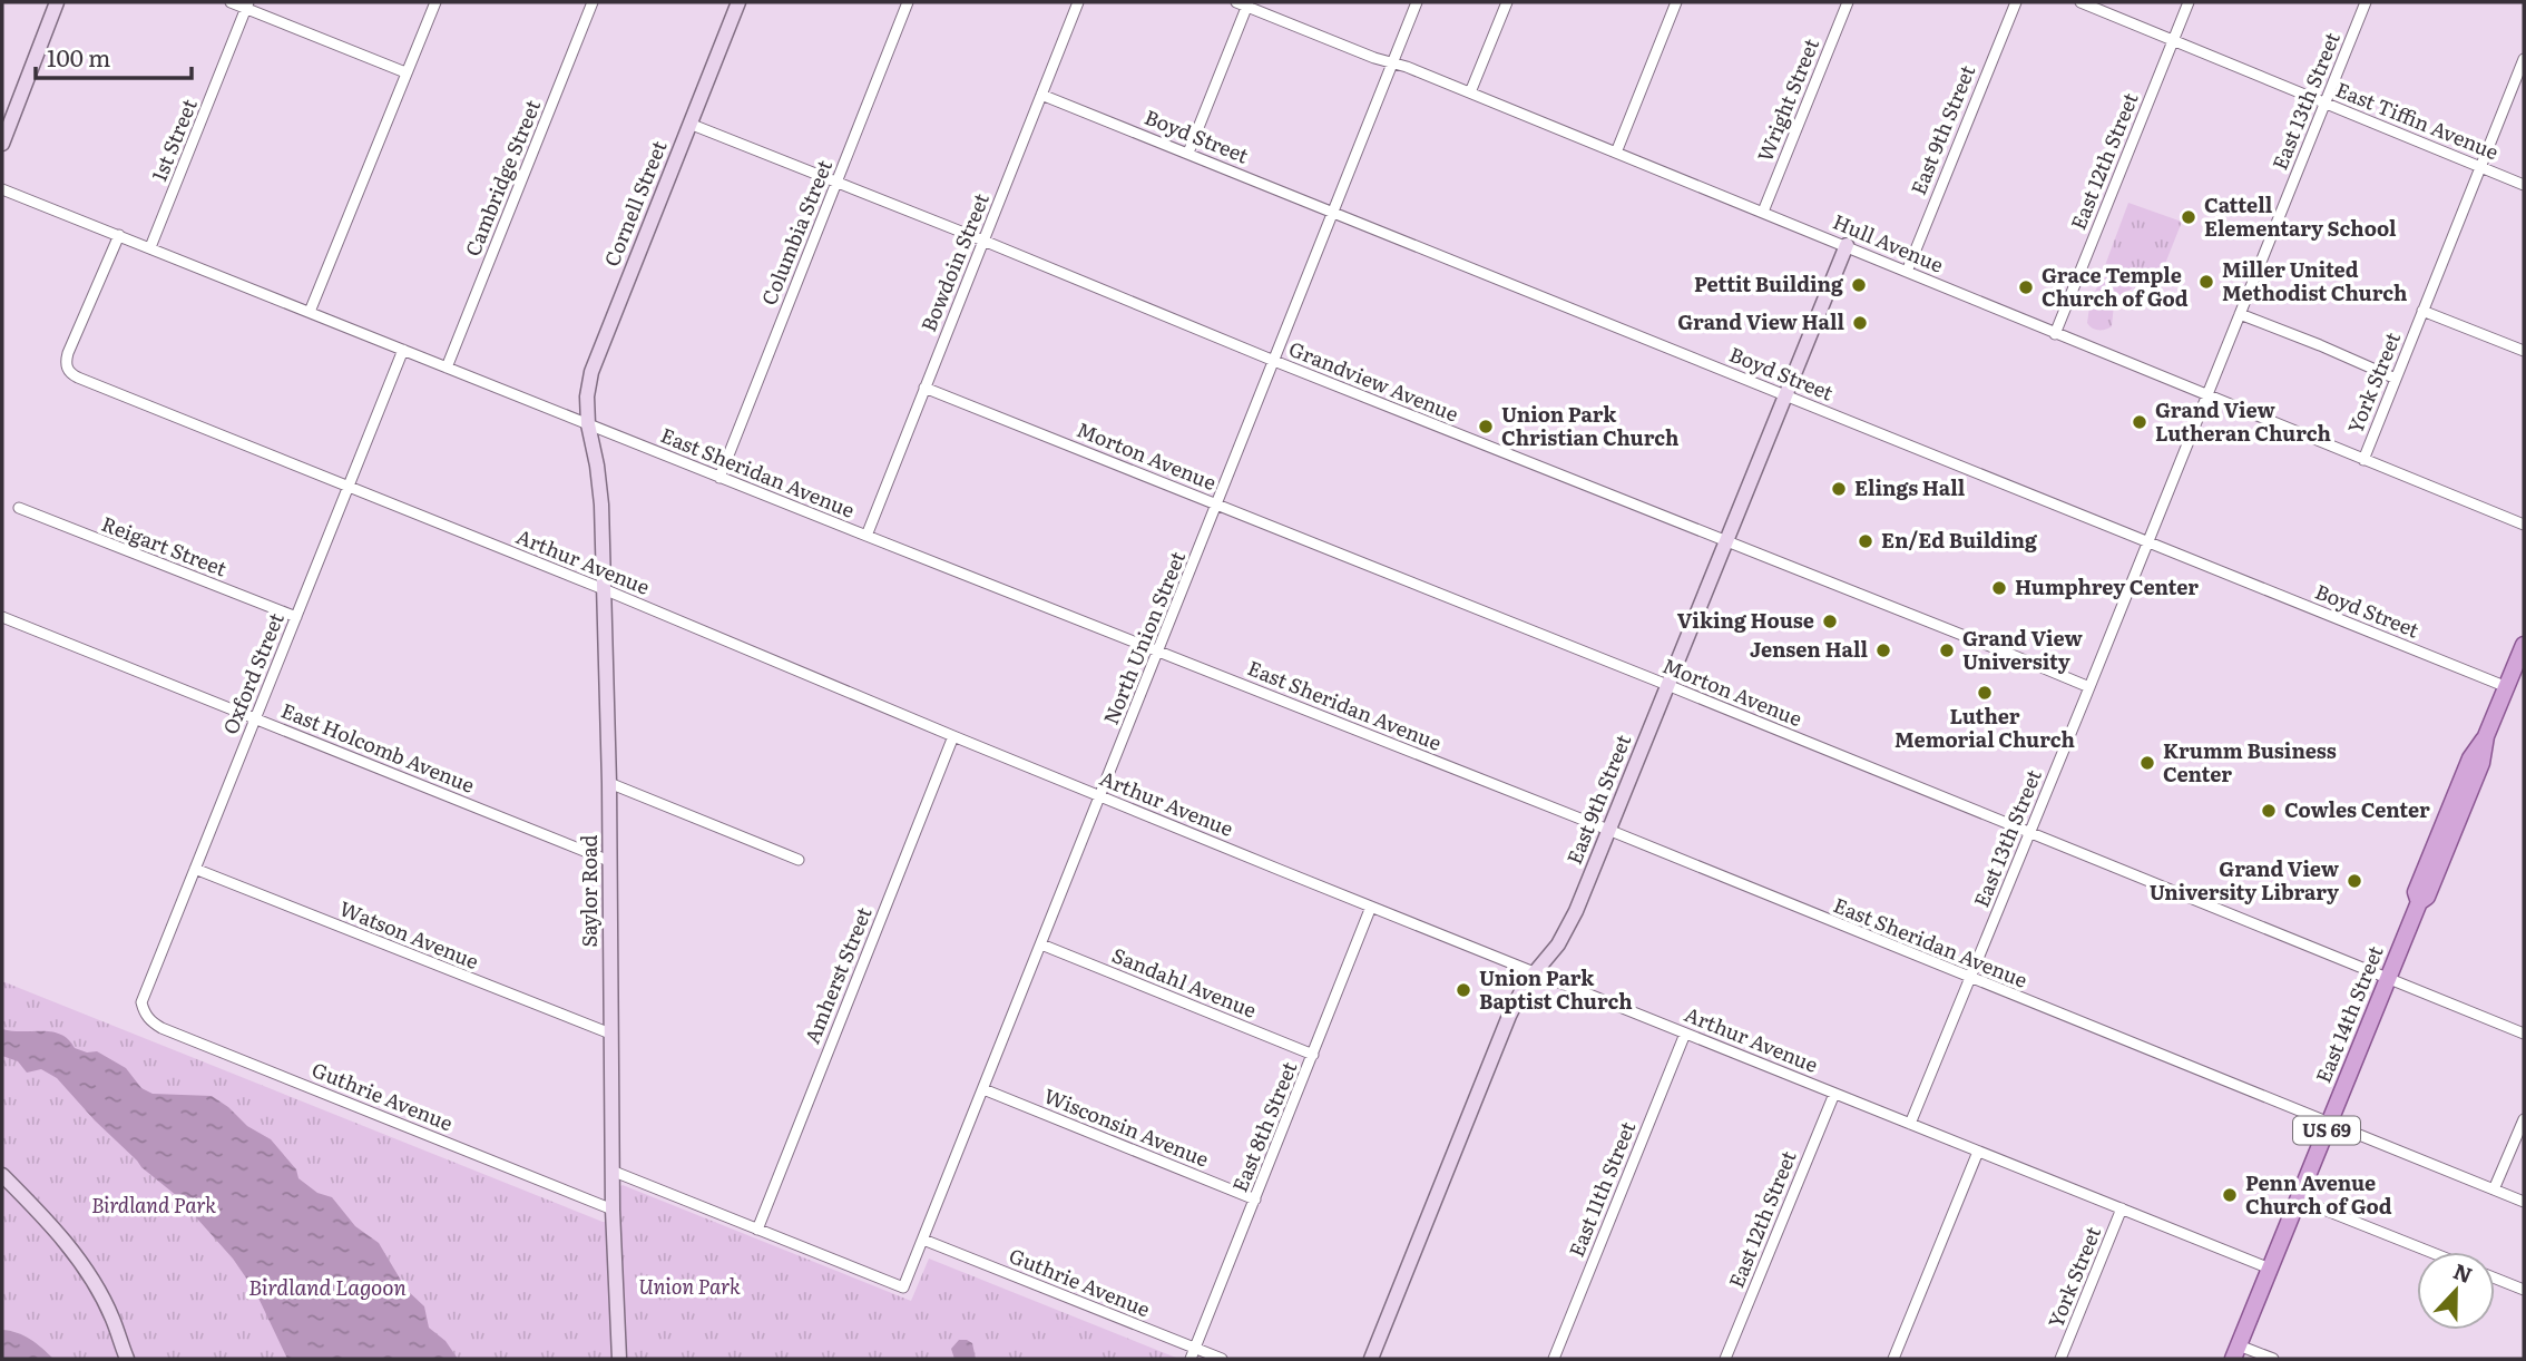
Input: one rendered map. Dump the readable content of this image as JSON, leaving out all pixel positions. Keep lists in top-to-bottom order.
{
  "streets": {
    "main road": ["East 14th Street", "US 69"],
    "street": [
      "Wright Street",
      "East 13th Street",
      "East Tiffin Avenue",
      "East 9th Street",
      "Boyd Street",
      "1st Street",
      "East 12th Street",
      "Cambridge Street",
      "Cornell Street",
      "Columbia Street",
      "Hull Avenue",
      "Bowdoin Street",
      "Grandview Avenue",
      "York Street",
      "Morton Avenue",
      "East Sheridan Avenue",
      "Reigart Street",
      "Arthur Avenue",
      "North Union Street",
      "Oxford Street",
      "East Holcomb Avenue",
      "Saylor Road",
      "Watson Avenue",
      "Amherst Street",
      "Sandahl Avenue",
      "Guthrie Avenue",
      "East 8th Street",
      "Wisconsin Avenue",
      "East 11th Street"
    ]
  },
  "crossings": [
    ["Wright Street", "Hull Avenue"],
    ["East 13th Street", "East Tiffin Avenue"],
    ["East 13th Street", "Boyd Street"],
    ["East 13th Street", "Hull Avenue"],
    ["East 13th Street", "Grandview Avenue"],
    ["East 13th Street", "Morton Avenue"],
    ["East 13th Street", "East Sheridan Avenue"],
    ["East 13th Street", "Arthur Avenue"],
    ["East Tiffin Avenue", "East 12th Street"],
    ["East Tiffin Avenue", "York Street"],
    ["East 9th Street", "Boyd Street"],
    ["East 9th Street", "Hull Avenue"],
    ["East 9th Street", "Grandview Avenue"],
    ["East 9th Street", "Morton Avenue"],
    ["East 9th Street", "East Sheridan Avenue"],
    ["East 9th Street", "Arthur Avenue"],
    ["Boyd Street", "Bowdoin Street"],
    ["Boyd Street", "North Union Street"],
    ["Boyd Street", "East 14th Street"],
    ["1st Street", "East Sheridan Avenue"],
    ["East 12th Street", "Hull Avenue"],
    ["East 12th Street", "Arthur Avenue"],
    ["Cambridge Street", "East Sheridan Avenue"],
    ["Cornell Street", "Grandview Avenue"],
    ["Cornell Street", "East Sheridan Avenue"],
    ["Cornell Street", "Saylor Road"],
    ["Columbia Street", "Grandview Avenue"],
    ["Columbia Street", "East Sheridan Avenue"],
    ["Hull Avenue", "York Street"],
    ["Hull Avenue", "North Union Street"],
    ["Bowdoin Street", "Grandview Avenue"],
    ["Bowdoin Street", "Morton Avenue"],
    ["Bowdoin Street", "East Sheridan Avenue"],
    ["Grandview Avenue", "North Union Street"],
    ["York Street", "Arthur Avenue"],
    ["Morton Avenue", "North Union Street"],
    ["Morton Avenue", "East 14th Street"],
    ["East Sheridan Avenue", "Arthur Avenue"],
    ["East Sheridan Avenue", "North Union Street"],
    ["East Sheridan Avenue", "Oxford Street"],
    ["East Sheridan Avenue", "Saylor Road"],
    ["East Sheridan Avenue", "East 14th Street"],
    ["Reigart Street", "Oxford Street"],
    ["Arthur Avenue", "North Union Street"],
    ["Arthur Avenue", "Oxford Street"],
    ["Arthur Avenue", "Saylor Road"],
    ["Arthur Avenue", "Amherst Street"],
    ["Arthur Avenue", "East 14th Street"],
    ["Arthur Avenue", "East 8th Street"],
    ["Arthur Avenue", "East 11th Street"],
    ["North Union Street", "Amherst Street"],
    ["North Union Street", "Sandahl Avenue"],
    ["North Union Street", "Guthrie Avenue"],
    ["North Union Street", "Wisconsin Avenue"],
    ["Oxford Street", "East Holcomb Avenue"],
    ["Oxford Street", "Watson Avenue"],
    ["Oxford Street", "Guthrie Avenue"],
    ["East Holcomb Avenue", "Saylor Road"],
    ["Saylor Road", "Watson Avenue"],
    ["Saylor Road", "Guthrie Avenue"],
    ["Sandahl Avenue", "East 8th Street"],
    ["Guthrie Avenue", "East 8th Street"],
    ["East 8th Street", "Wisconsin Avenue"]
  ],
  "water": ["Birdland Lagoon"],
  "parks": ["Birdland Park", "Union Park"],
  "places": [
    "Cattell Elementary School",
    "Miller United Methodist Church",
    "Pettit Building",
    "Grace Temple Church of God",
    "Grand View Hall",
    "Grand View Lutheran Church",
    "Union Park Christian Church",
    "Elings Hall",
    "En/Ed Building",
    "Humphrey Center",
    "Viking House",
    "Jensen Hall",
    "Grand View University",
    "Luther Memorial Church",
    "Krumm Business Center",
    "Cowles Center",
    "Grand View University Library",
    "Union Park Baptist Church",
    "Penn Avenue Church of God"
  ],
  "scale_bar": "100 m",
  "north": "top"
}
